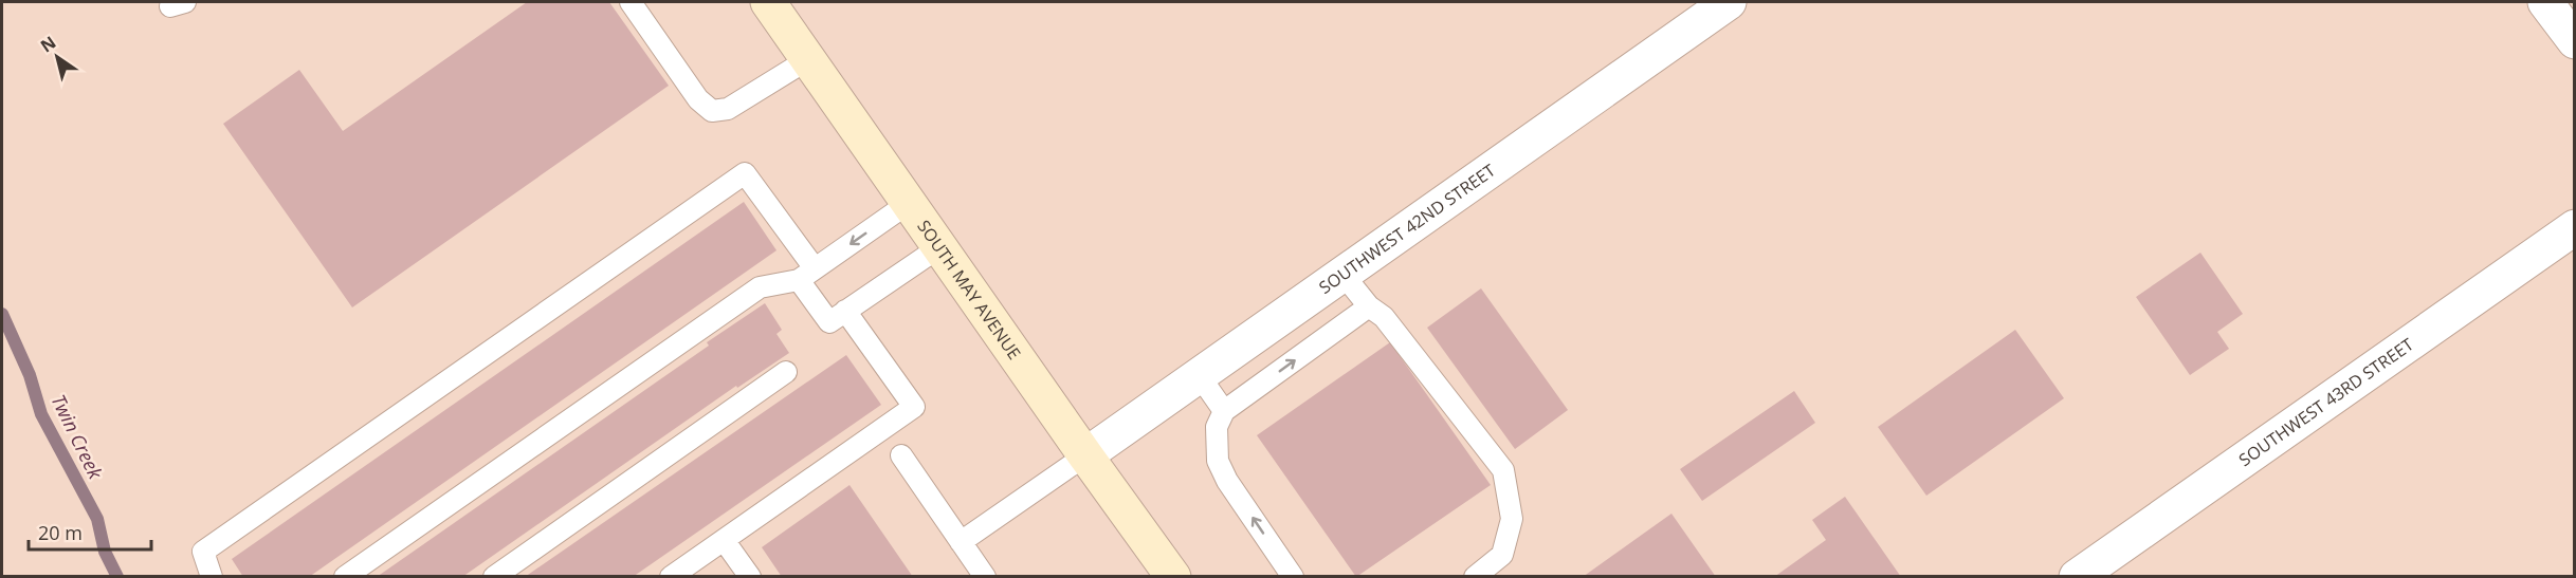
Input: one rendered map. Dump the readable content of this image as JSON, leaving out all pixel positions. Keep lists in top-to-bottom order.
{
  "streets": {
    "main road": ["SOUTH MAY AVENUE"],
    "street": ["SOUTHWEST 42ND STREET", "SOUTHWEST 43RD STREET"]
  },
  "crossings": [
    ["SOUTHWEST 42ND STREET", "SOUTH MAY AVENUE"]
  ],
  "water": ["Twin Creek"],
  "scale_bar": "20 m",
  "north": "top left"
}
